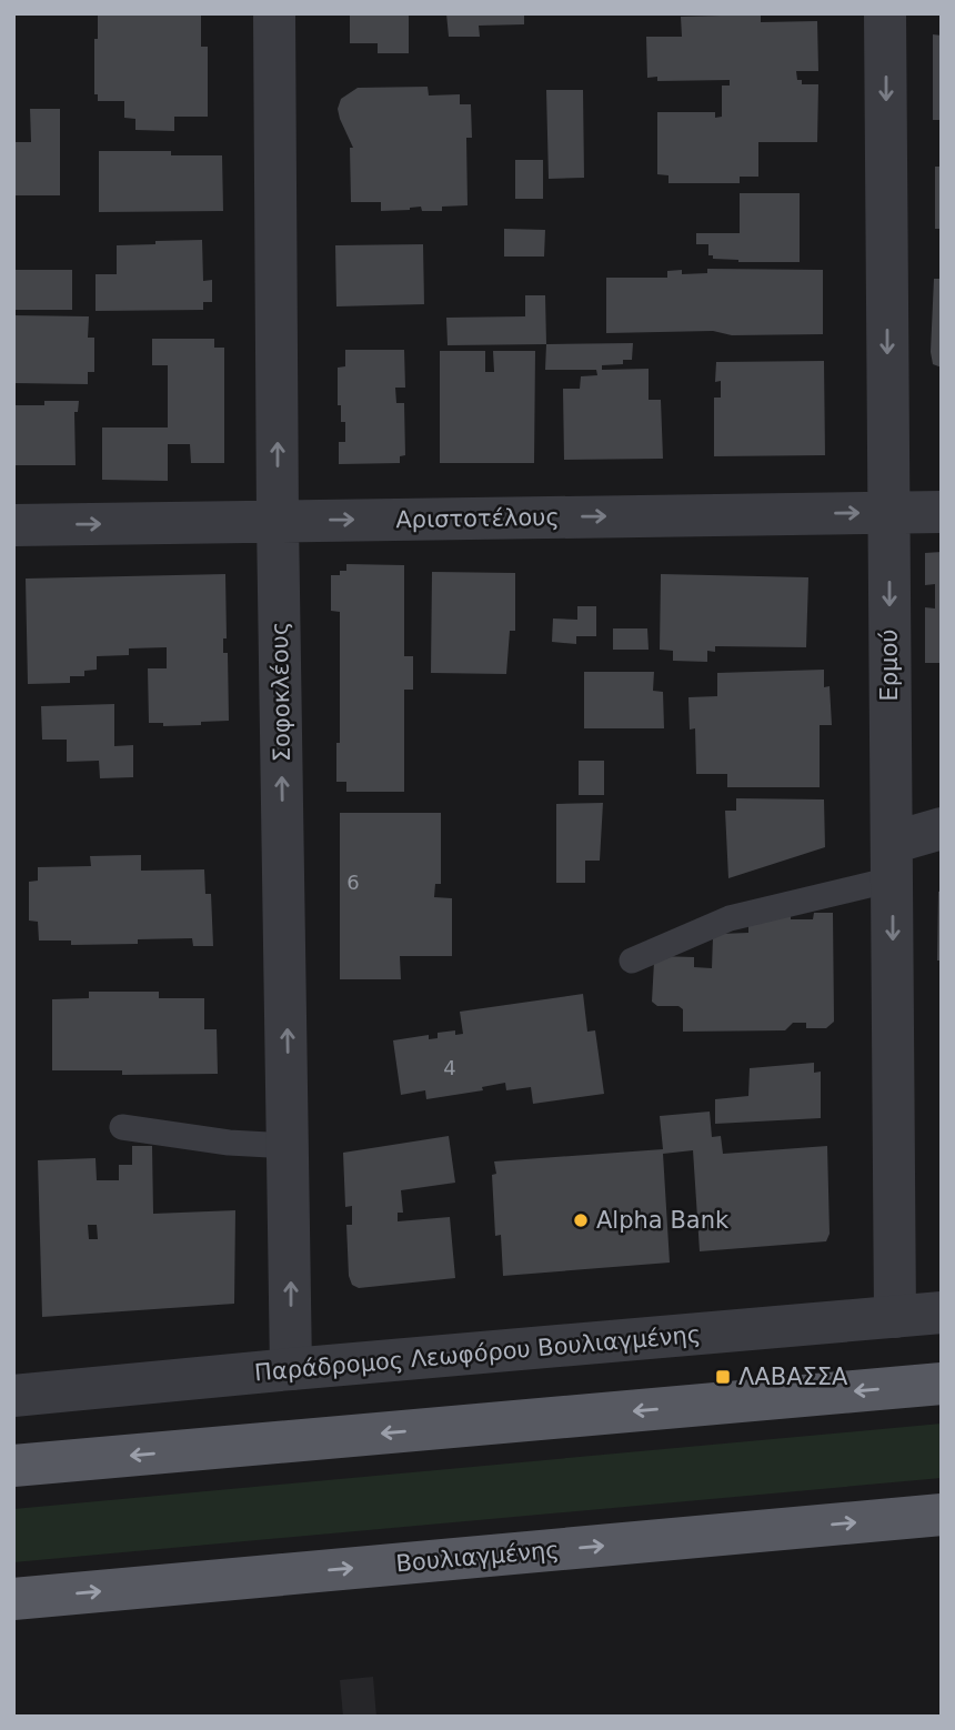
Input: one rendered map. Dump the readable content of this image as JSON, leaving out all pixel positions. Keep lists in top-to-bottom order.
{
  "streets": {
    "main road": ["Βουλιαγμένης"],
    "street": [
      "Αριστοτέλους",
      "Ερμού",
      "Σοφοκλέους",
      "Παράδρομος Λεωφόρου Βουλιαγμένης"
    ]
  },
  "crossings": [
    ["Αριστοτέλους", "Ερμού"],
    ["Αριστοτέλους", "Σοφοκλέους"],
    ["Ερμού", "Παράδρομος Λεωφόρου Βουλιαγμένης"],
    ["Σοφοκλέους", "Παράδρομος Λεωφόρου Βουλιαγμένης"]
  ],
  "one_way": ["Αριστοτέλους", "Ερμού", "Σοφοκλέους"],
  "places": {
    "other": ["Alpha Bank"],
    "transit": ["ΛΑΒΑΣΣΑ"]
  },
  "house_numbers": ["6", "4"]
}
